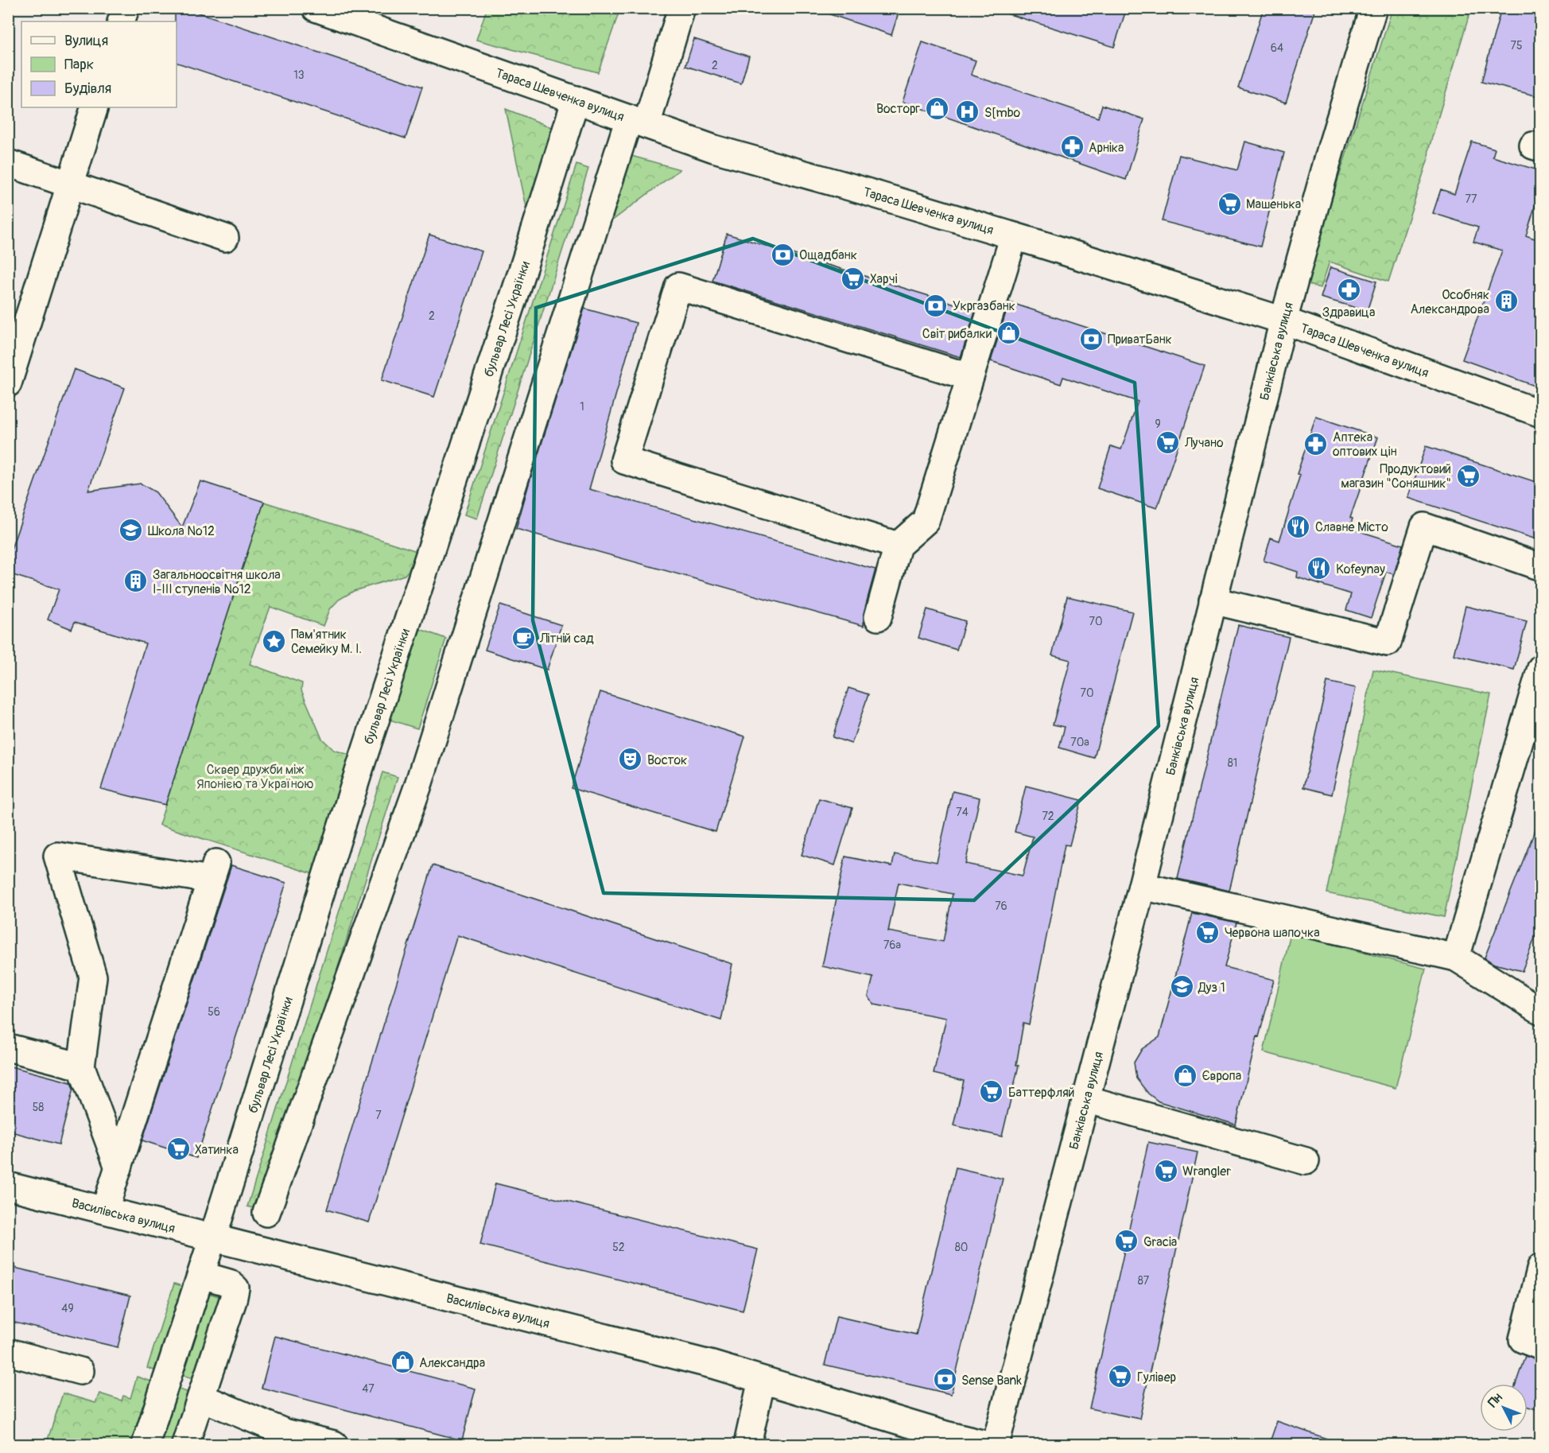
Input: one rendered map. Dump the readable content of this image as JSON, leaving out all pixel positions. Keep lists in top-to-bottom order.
{
  "streets": {
    "street": [
      "Тараса Шевченка вулиця",
      "бульвар Лесі Українки",
      "Банківська вулиця",
      "Василівська вулиця"
    ]
  },
  "crossings": [
    ["Тараса Шевченка вулиця", "бульвар Лесі Українки"],
    ["Тараса Шевченка вулиця", "Банківська вулиця"],
    ["бульвар Лесі Українки", "Василівська вулиця"]
  ],
  "parks": ["Сквер дружби між Японією та Україною"],
  "places": {
    "shop": [
      "Восторг",
      "Світ рибалки",
      "Європа",
      "Александра"
    ],
    "hospital": ["S[mbo"],
    "pharmacy": ["Арніка", "Здравица", "Аптека оптових цін"],
    "supermarket": [
      "Машенька",
      "Харчі",
      "Лучано",
      "Продуктовий магазин \"Соняшник\"",
      "Червона шапочка",
      "Баттерфляй",
      "Хатинка",
      "Wrangler",
      "Gracia",
      "Гулівер"
    ],
    "bank": [
      "Ощадбанк",
      "Укргазбанк",
      "ПриватБанк",
      "Sense Bank"
    ],
    "building": ["Особняк Александрова", "Загальноосвітня школа І-ІІІ ступенів №12"],
    "restaurant": ["Славне Місто", "Kofeynay"],
    "school or university": ["Школа №12", "Дуз 1"],
    "cafe": ["Літній сад"],
    "place": ["Пам'ятник Семейку М. І."],
    "theatre": ["Восток"]
  },
  "house_numbers": [
    "75",
    "64",
    "2",
    "13",
    "77",
    "2",
    "1",
    "9",
    "70",
    "70",
    "70а",
    "81",
    "74",
    "72",
    "76",
    "76а",
    "56",
    "58",
    "7",
    "52",
    "80",
    "87",
    "49",
    "47"
  ],
  "legend": ["Вулиця", "Парк", "Будівля"],
  "north": "top left"
}
